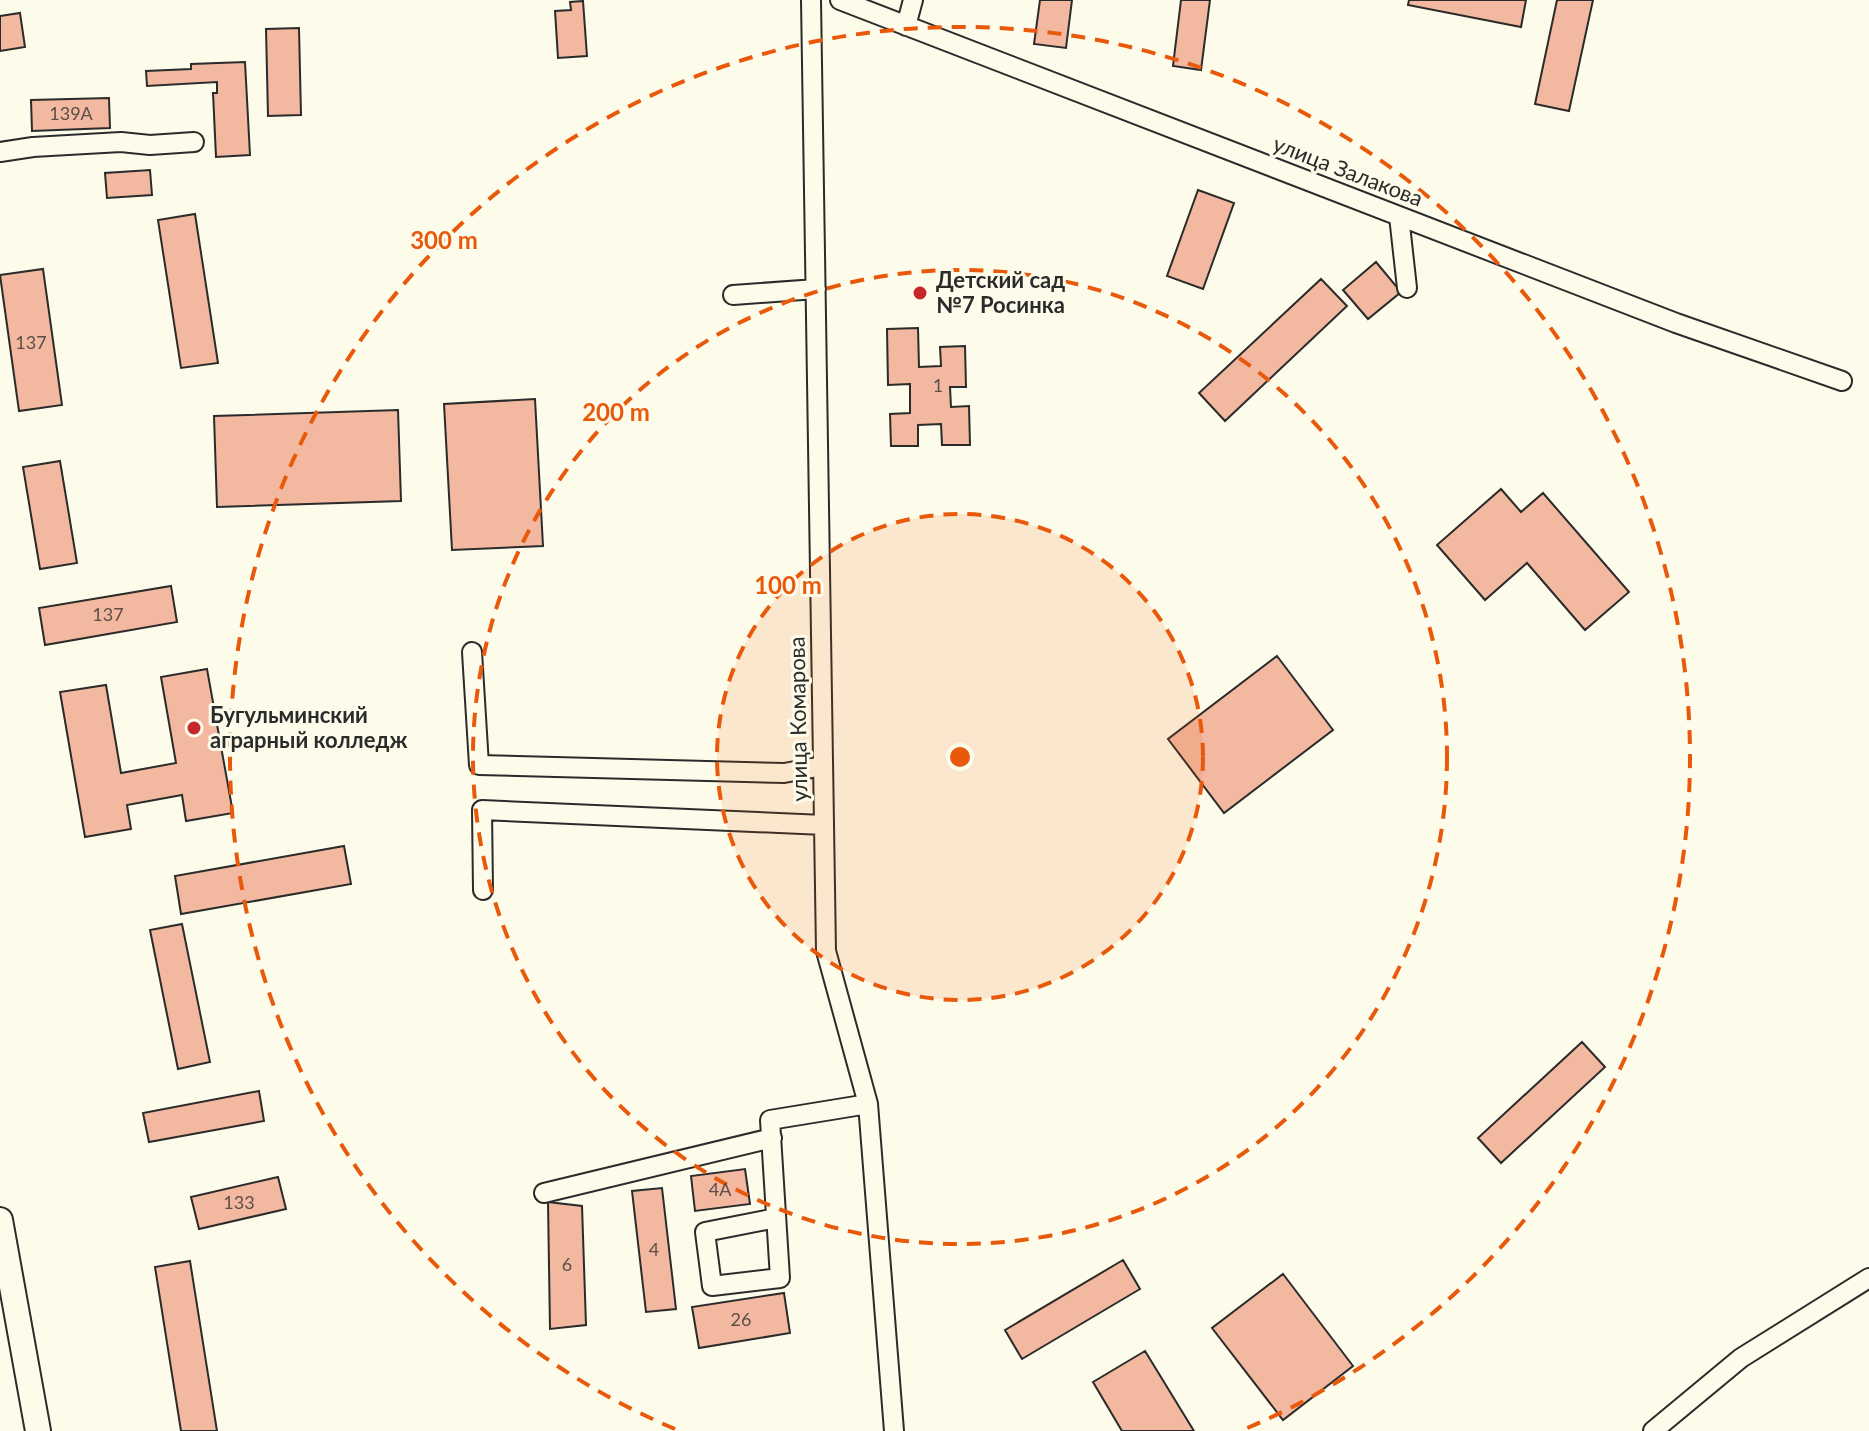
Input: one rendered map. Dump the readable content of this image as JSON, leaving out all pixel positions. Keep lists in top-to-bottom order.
{
  "streets": {
    "street": ["улица Залакова", "улица Комарова"]
  },
  "places": ["Детский сад №7 Росинка", "Бугульминский аграрный колледж"],
  "house_numbers": [
    "139А",
    "137",
    "1",
    "137",
    "4А",
    "133",
    "4",
    "6",
    "26"
  ],
  "rings": ["300 m", "200 m", "100 m"]
}
